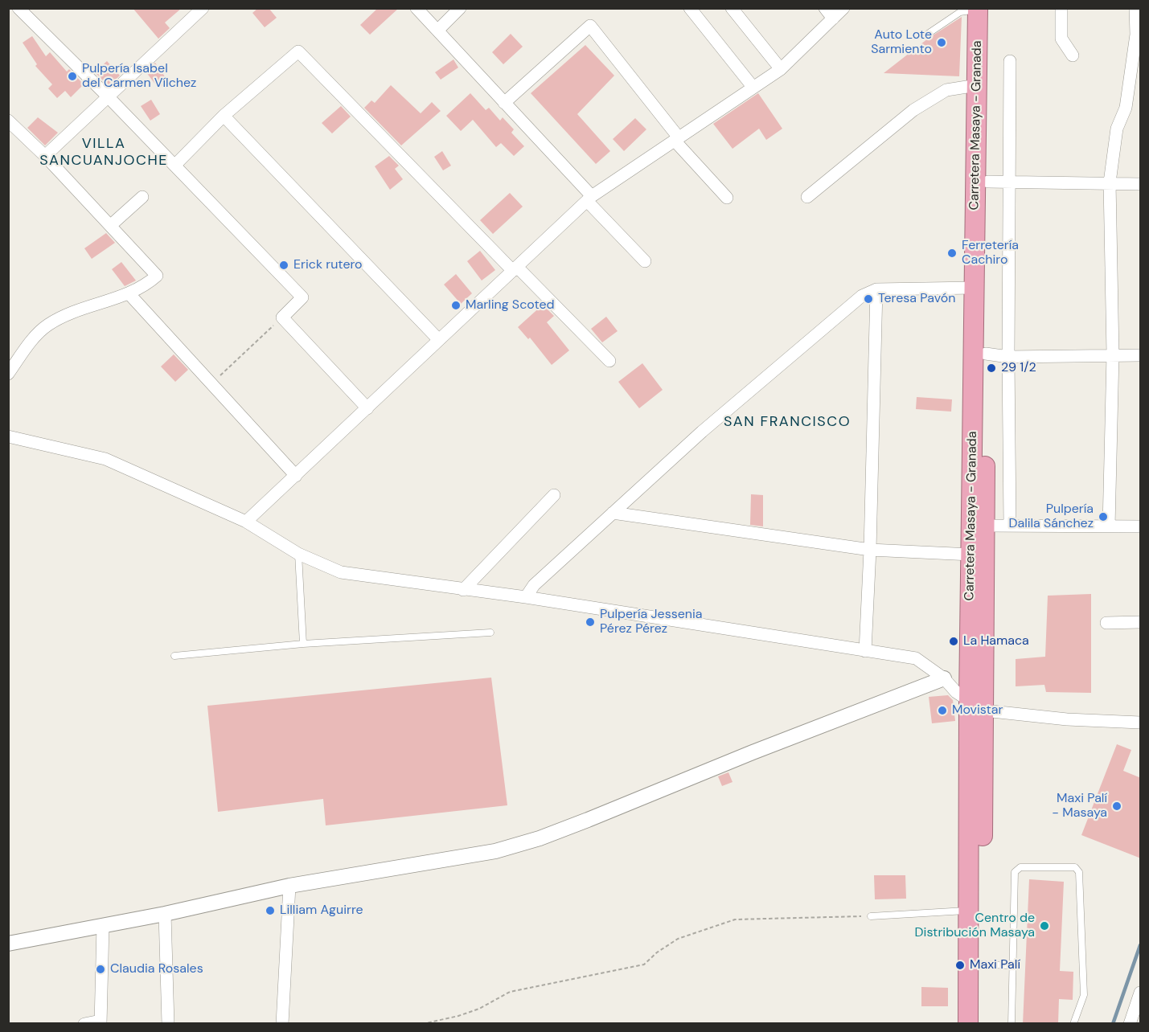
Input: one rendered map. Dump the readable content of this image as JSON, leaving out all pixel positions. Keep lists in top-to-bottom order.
{
  "streets": {
    "highway": ["Carretera Masaya - Granada"]
  },
  "districts": ["VILLA SANCUANJOCHE", "SAN FRANCISCO"],
  "places": [
    "Auto Lote Sarmiento",
    "Pulpería Isabel del Carmen Vílchez",
    "Ferretería Cachiro",
    "Erick rutero",
    "Teresa Pavón",
    "Marling Scoted",
    "29 1/2",
    "Pulpería Dalila Sánchez",
    "Pulpería Jessenia Pérez Pérez",
    "La Hamaca",
    "Movistar",
    "Maxi Palí - Masaya",
    "Lilliam Aguirre",
    "Centro de Distribución Masaya",
    "Maxi Palí",
    "Claudia Rosales"
  ]
}
